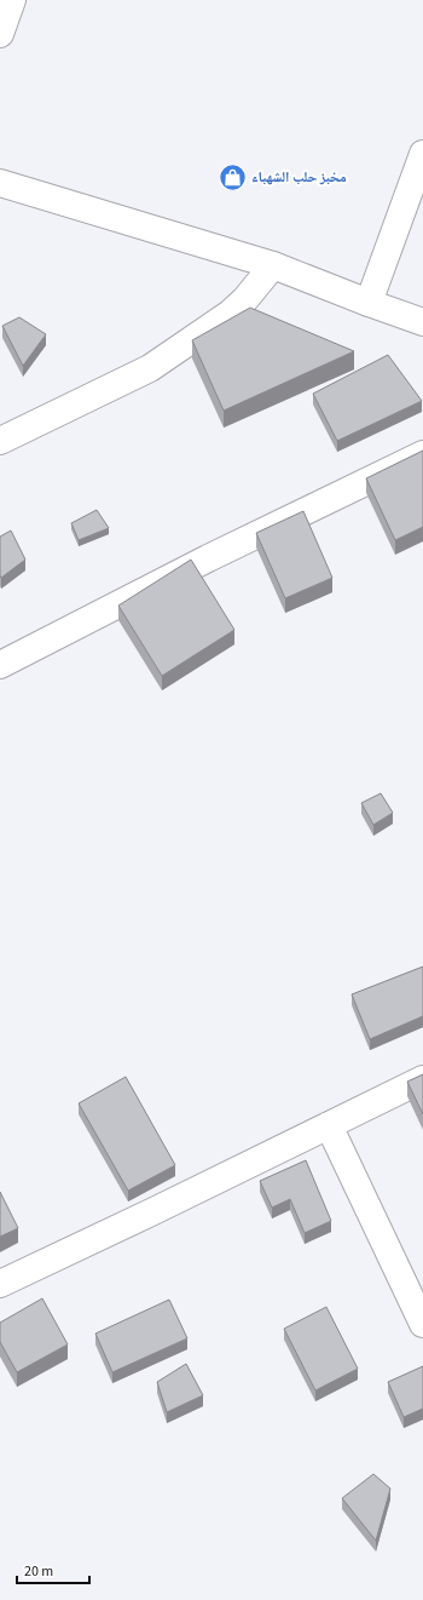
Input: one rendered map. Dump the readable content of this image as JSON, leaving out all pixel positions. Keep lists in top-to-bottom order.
{
  "places": {
    "shop": ["مخبز حلب الشهباء"]
  },
  "scale_bar": "20 m"
}
